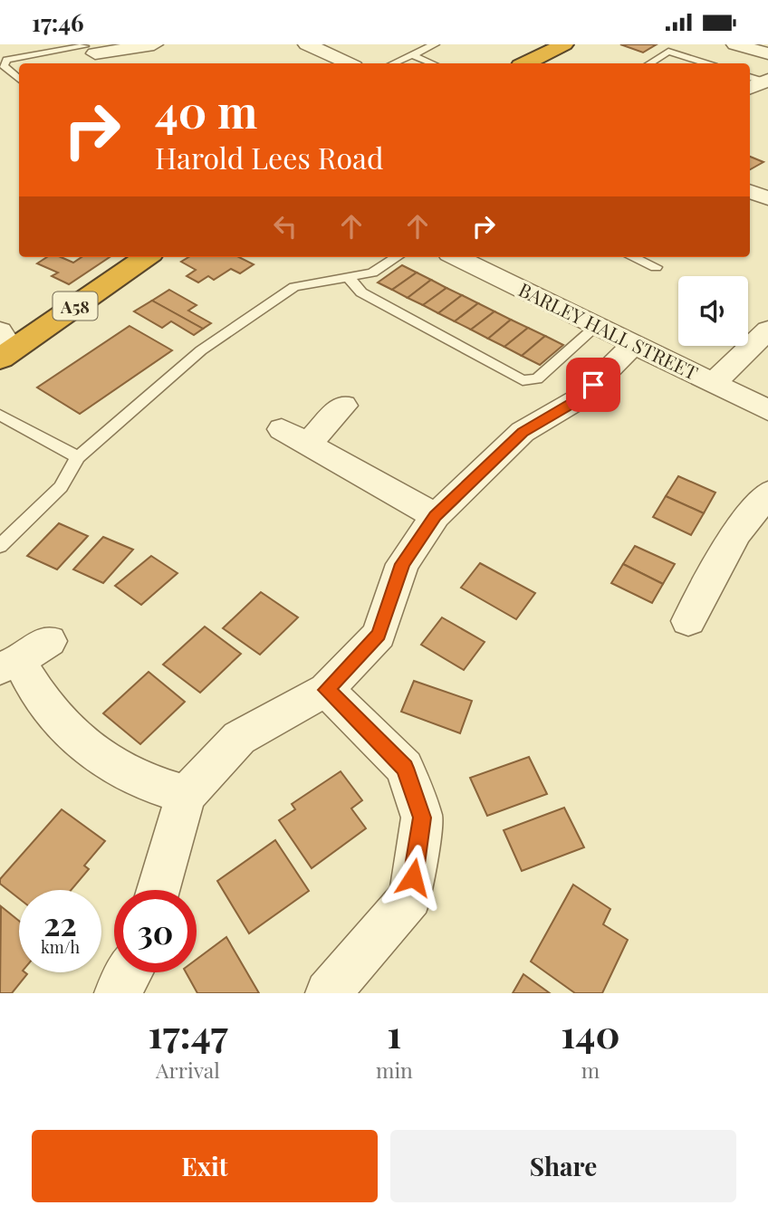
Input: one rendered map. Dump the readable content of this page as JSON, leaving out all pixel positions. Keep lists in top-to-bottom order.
{
  "streets": {
    "highway": ["A58"],
    "street": ["BARLEY HALL STREET"]
  },
  "page": {
    "status": "17:46",
    "turn": ["40 m", "Harold Lees Road"],
    "speed": "22 km/h",
    "limit": "30",
    "eta": [
      "17:47",
      "Arrival",
      "1",
      "min",
      "140",
      "m"
    ],
    "buttons": ["Exit", "Share"]
  }
}
